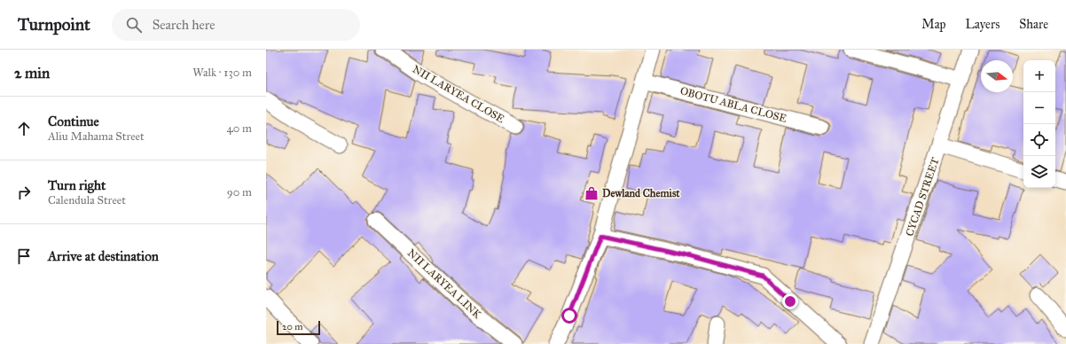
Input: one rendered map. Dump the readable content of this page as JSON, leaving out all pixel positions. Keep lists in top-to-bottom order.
{
  "streets": {
    "street": [
      "NII LARYEA CLOSE",
      "OBOTU ABLA CLOSE",
      "CYCAD STREET",
      "NII LARYEA LINK"
    ]
  },
  "places": {
    "shop": ["Dewland Chemist"]
  },
  "scale_bar": "20 m",
  "north": "right",
  "page": {
    "header": "Turnpoint",
    "search": "Search here",
    "nav": ["Map", "Layers", "Share"],
    "heading": ["2 min", "Walk · 130 m"],
    "map_buttons": ["+", "−"],
    "list": [
      ["Continue", "Aliu Mahama Street", "40 m"],
      ["Turn right", "Calendula Street", "90 m"],
      "Arrive at destination"
    ],
    "scale": "20 m"
  }
}
